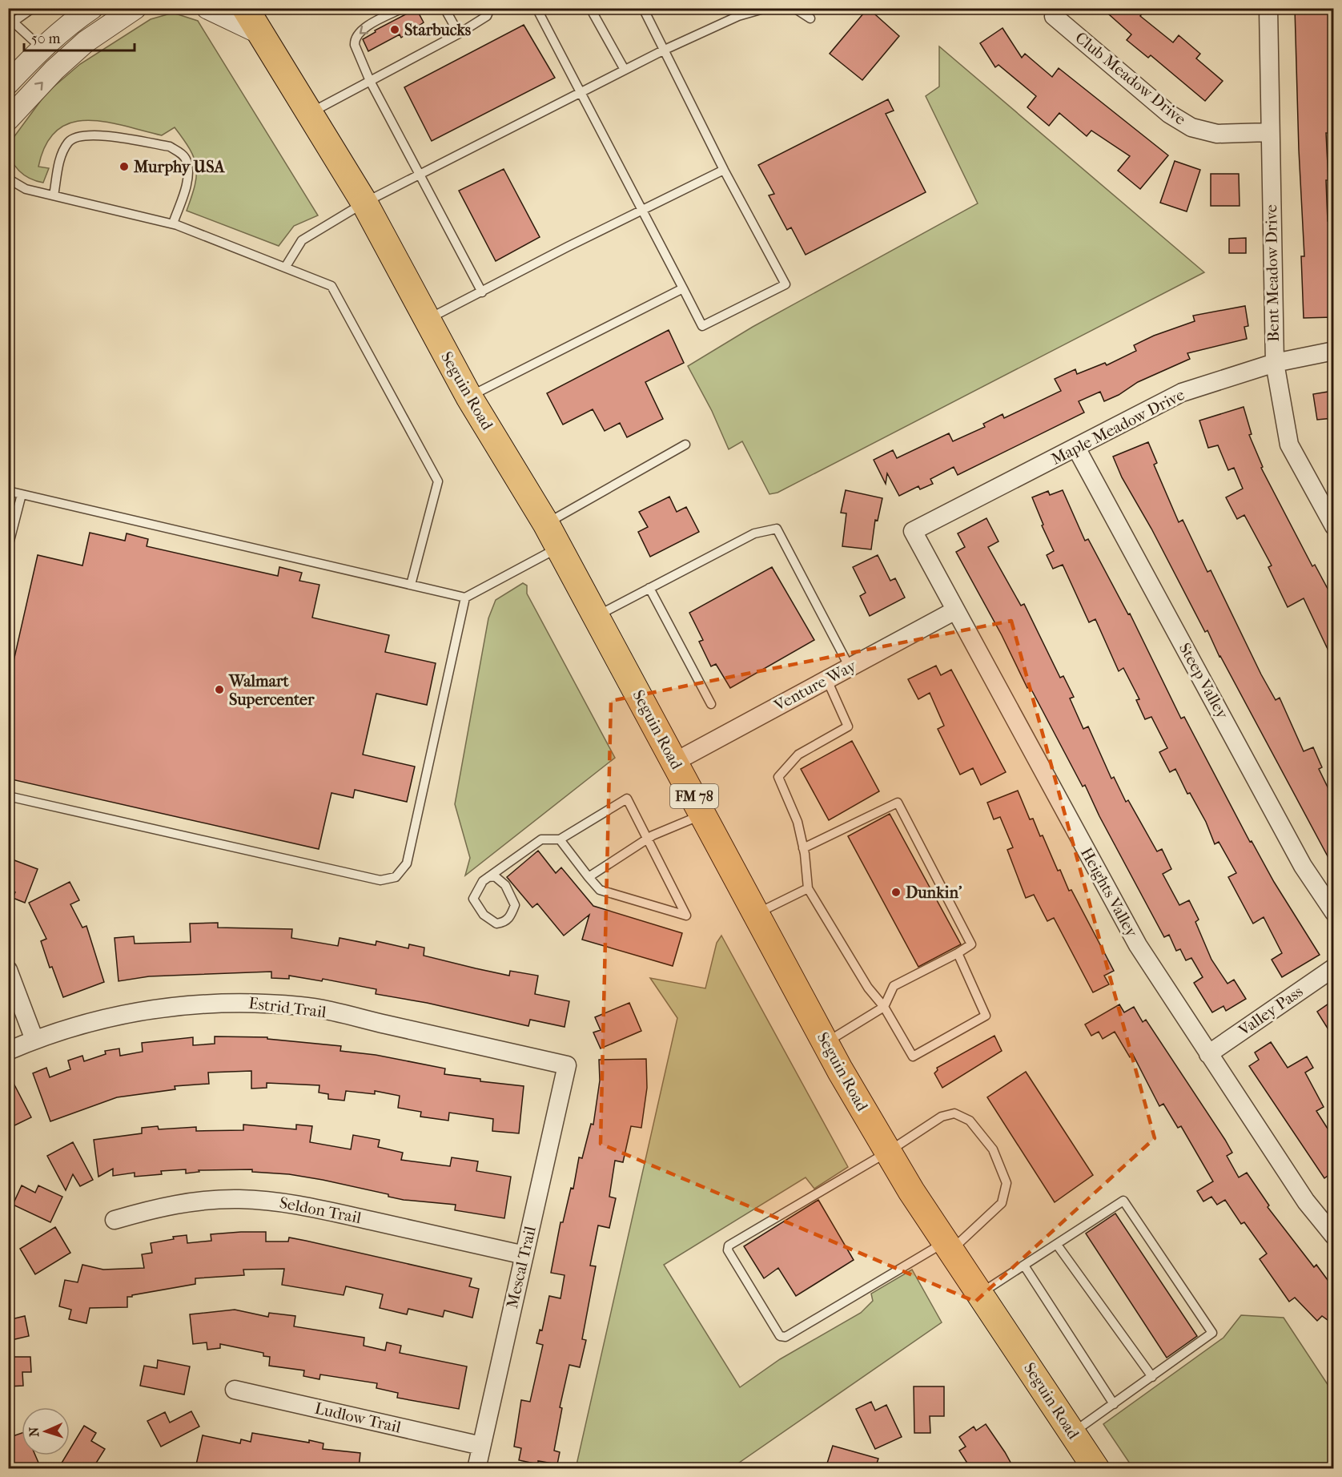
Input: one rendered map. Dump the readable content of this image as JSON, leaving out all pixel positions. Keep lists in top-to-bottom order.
{
  "streets": {
    "main road": ["Seguin Road", "FM 78"],
    "street": [
      "Club Meadow Drive",
      "Bent Meadow Drive",
      "Maple Meadow Drive",
      "Steep Valley",
      "Venture Way",
      "Heights Valley",
      "Estrid Trail",
      "Valley Pass",
      "Seldon Trail",
      "Mescal Trail",
      "Ludlow Trail"
    ]
  },
  "crossings": [
    ["Club Meadow Drive", "Bent Meadow Drive"],
    ["Bent Meadow Drive", "Maple Meadow Drive"],
    ["Seguin Road", "Venture Way"],
    ["Maple Meadow Drive", "Steep Valley"],
    ["Maple Meadow Drive", "Heights Valley"],
    ["Venture Way", "Heights Valley"],
    ["Heights Valley", "Valley Pass"],
    ["Estrid Trail", "Mescal Trail"],
    ["Seldon Trail", "Mescal Trail"],
    ["Mescal Trail", "Ludlow Trail"]
  ],
  "places": [
    "Starbucks",
    "Murphy USA",
    "Walmart Supercenter",
    "Dunkin'"
  ],
  "scale_bar": "50 m",
  "north": "left"
}
